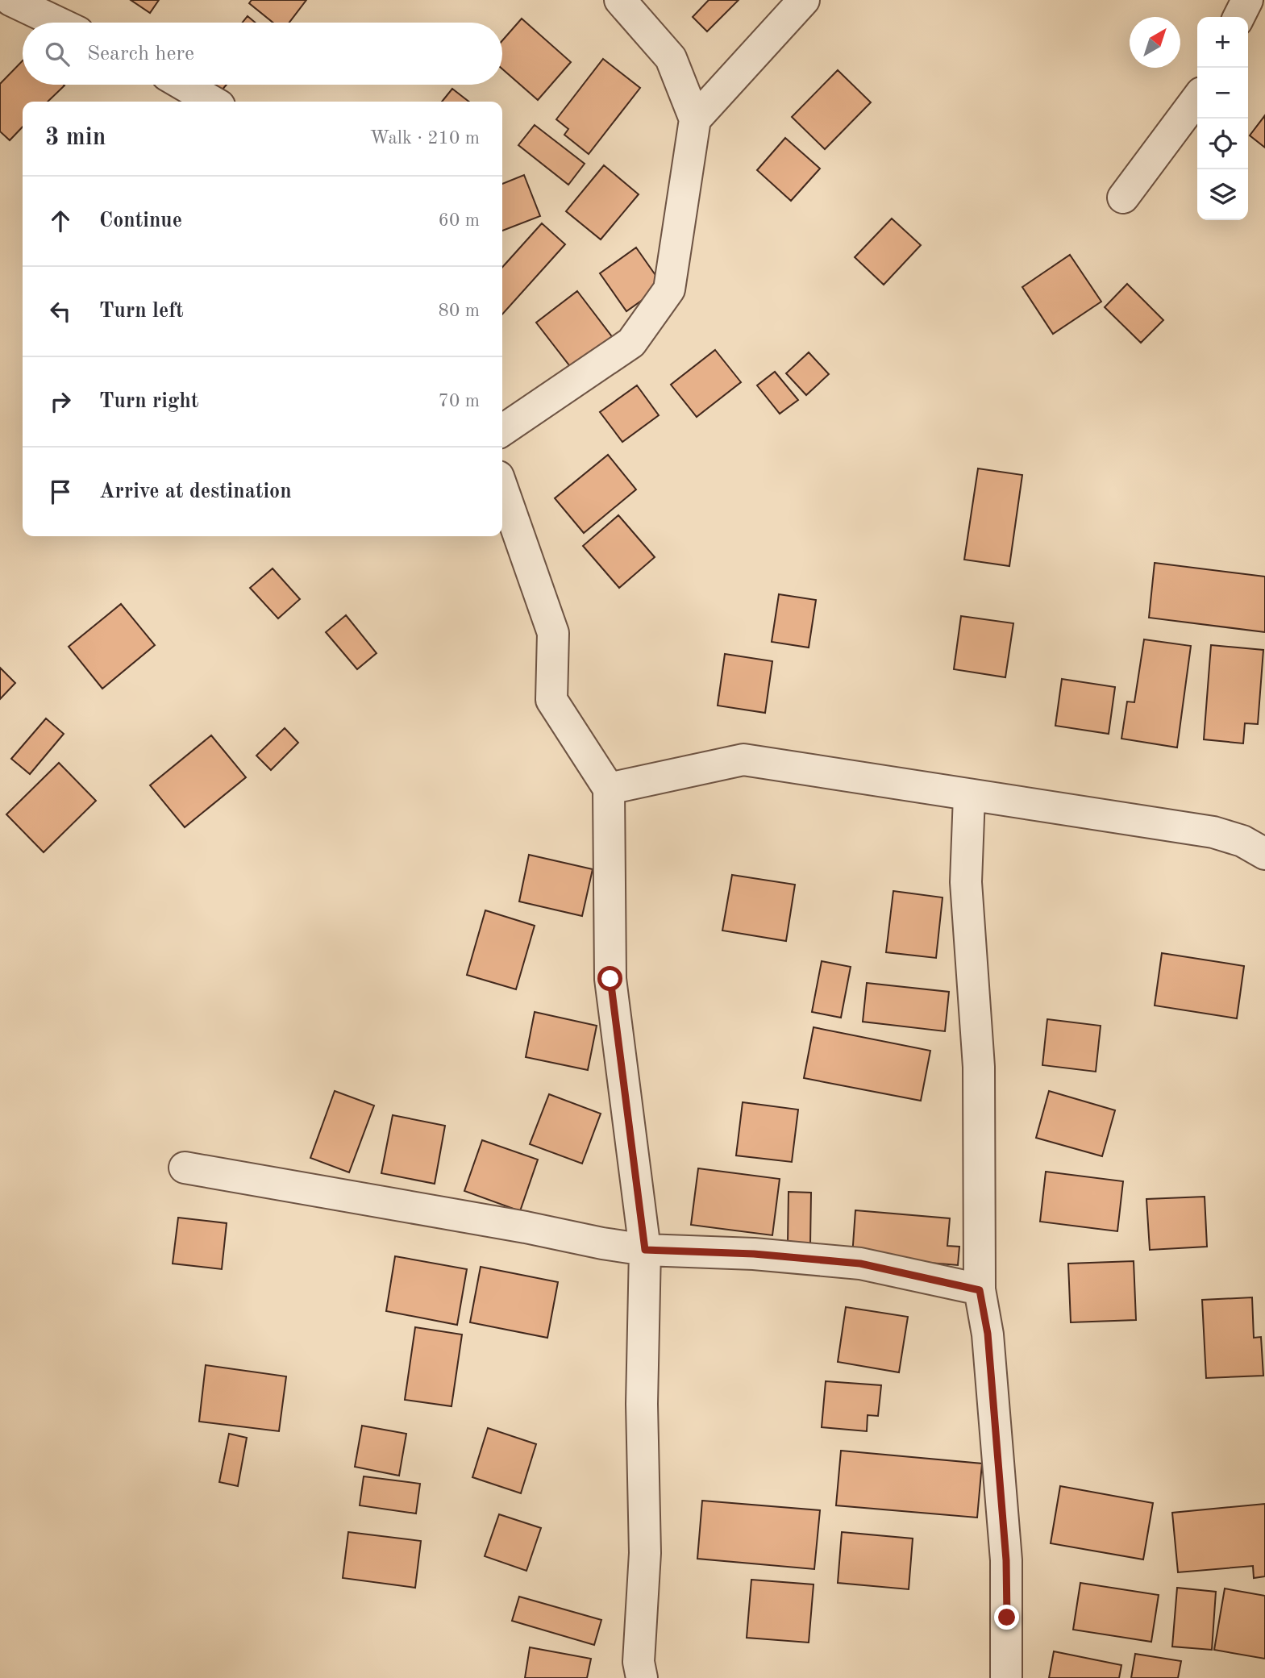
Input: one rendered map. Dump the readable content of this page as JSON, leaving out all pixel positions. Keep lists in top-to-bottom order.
{
  "north": "top right",
  "page": {
    "map_buttons": ["+", "−"],
    "search": "Search here",
    "heading": ["3 min", "Walk · 210 m"],
    "list": [
      ["Continue", "60 m"],
      ["Turn left", "80 m"],
      ["Turn right", "70 m"],
      "Arrive at destination"
    ]
  }
}
